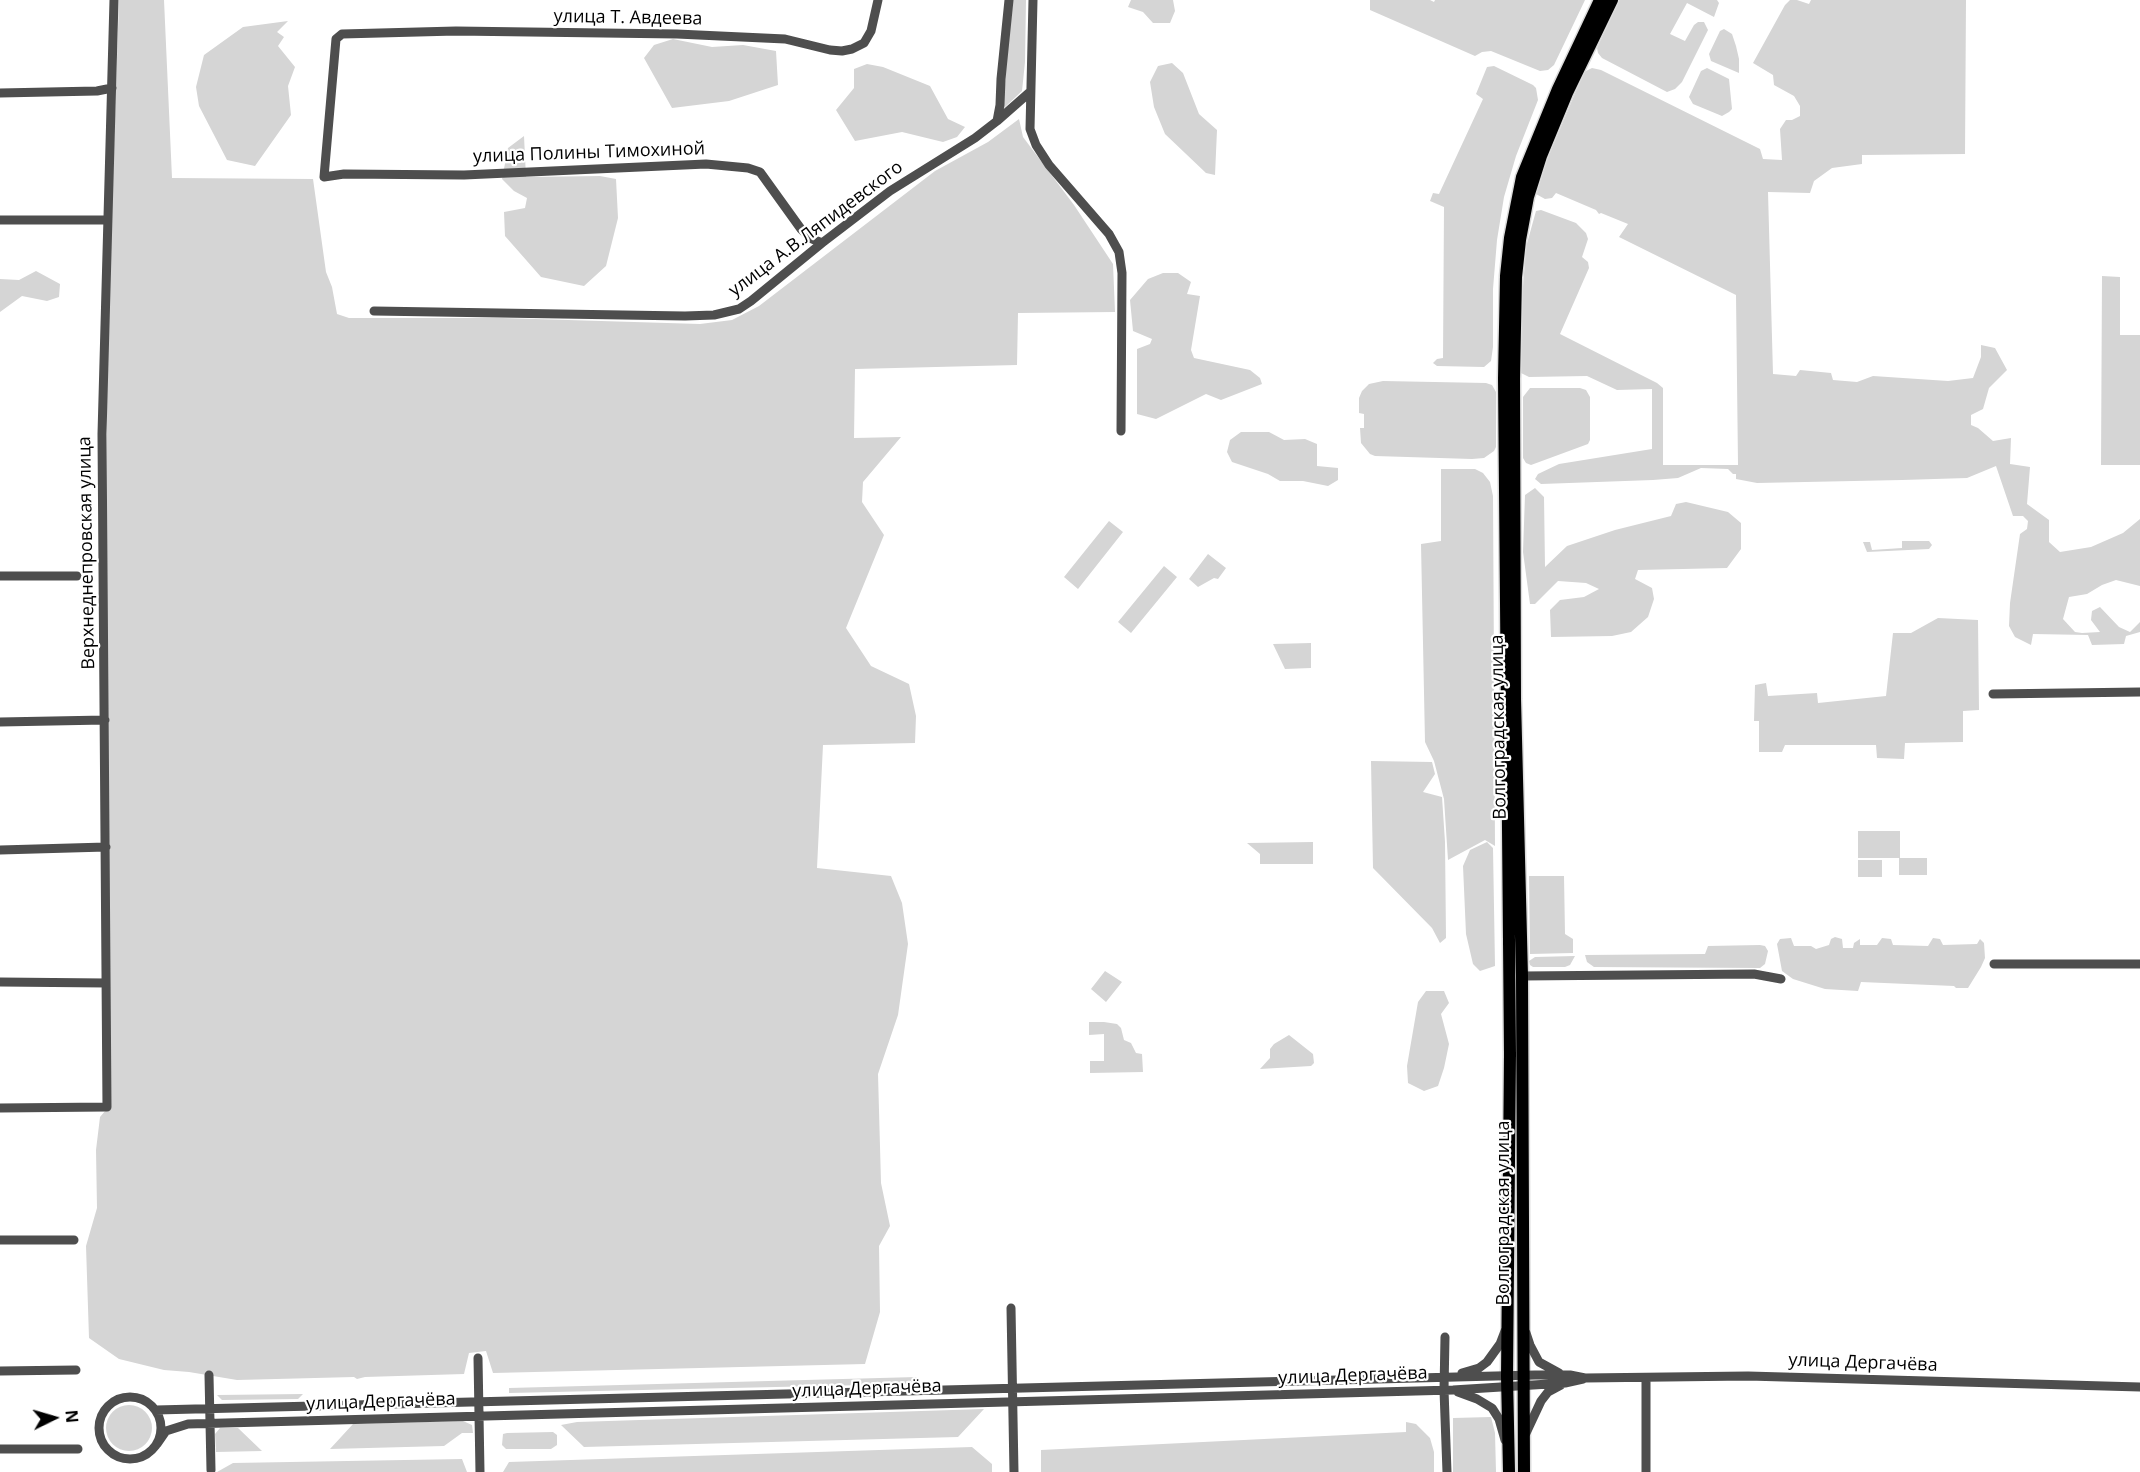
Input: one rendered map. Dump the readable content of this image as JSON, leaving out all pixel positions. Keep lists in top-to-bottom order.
{
  "streets": {
    "main road": ["Волгоградская улица"],
    "street": [
      "улица Т. Авдеева",
      "улица Полины Тимохиной",
      "улица А.В.Ляпидевского",
      "Верхнеднепровская улица",
      "улица Дергачёва"
    ]
  },
  "crossings": [
    ["улица Т. Авдеева", "улица Полины Тимохиной"],
    ["улица Полины Тимохиной", "улица А.В.Ляпидевского"],
    ["Волгоградская улица", "улица Дергачёва"]
  ],
  "north": "right"
}
